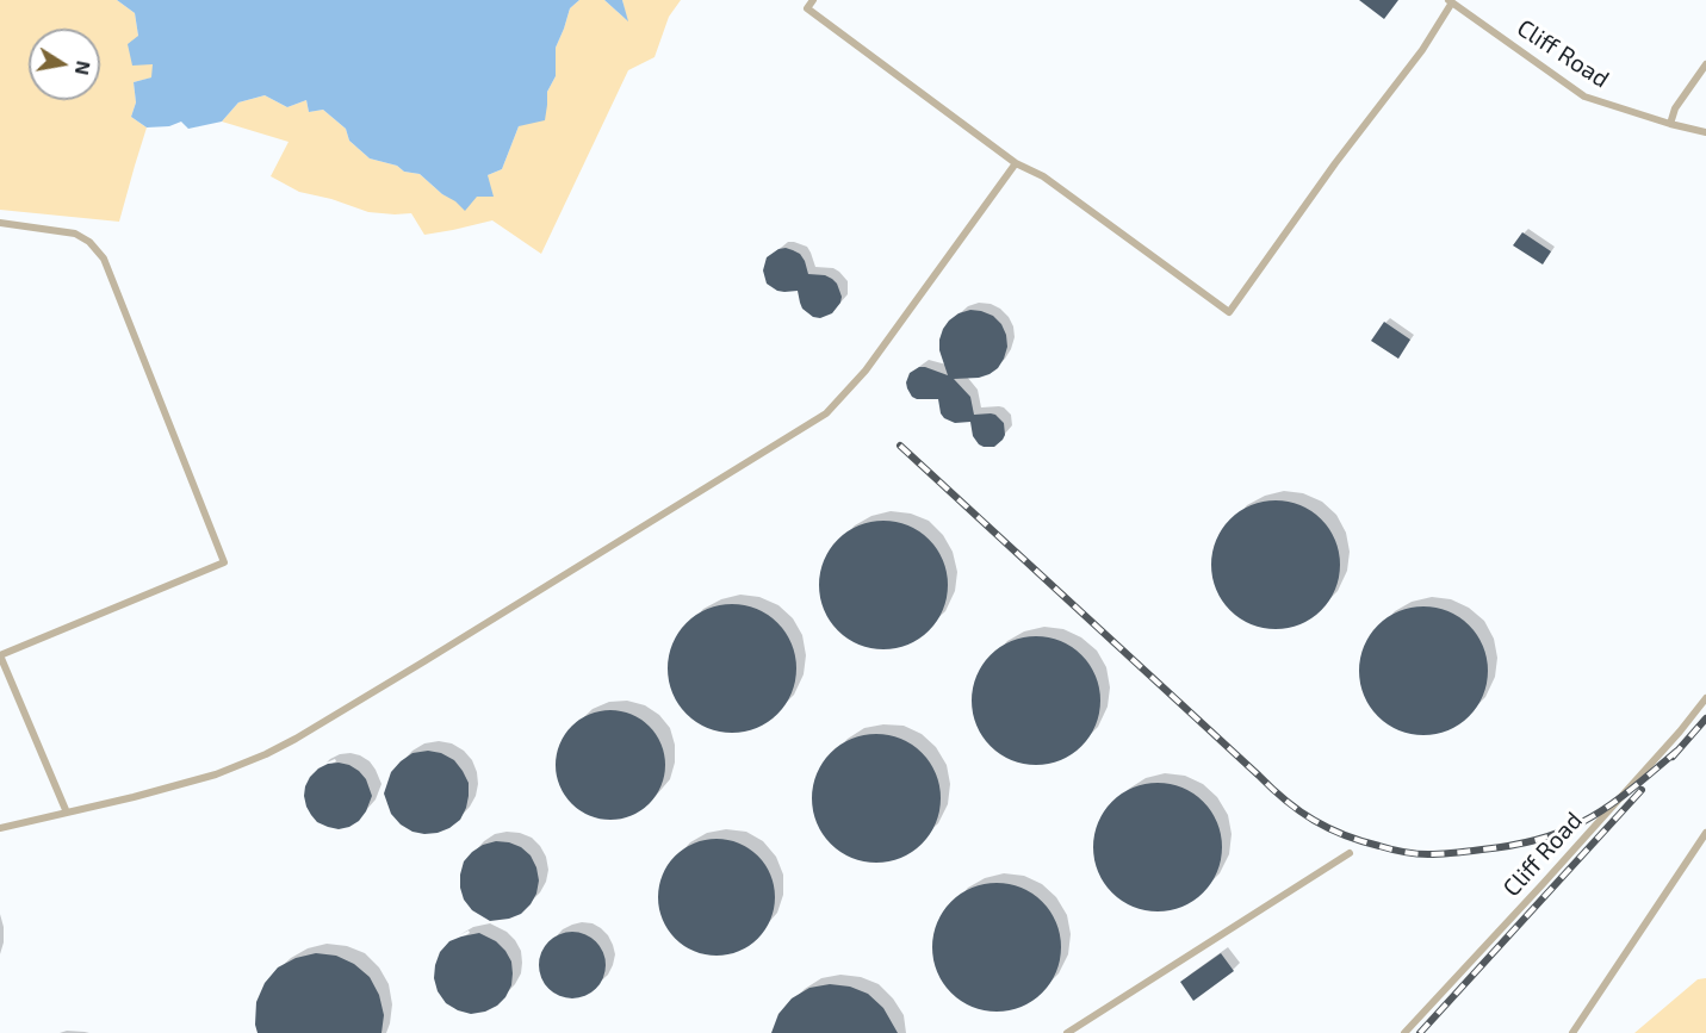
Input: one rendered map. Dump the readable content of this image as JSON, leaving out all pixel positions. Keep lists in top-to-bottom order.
{
  "streets": {
    "lane": ["Cliff Road"]
  },
  "north": "right"
}
